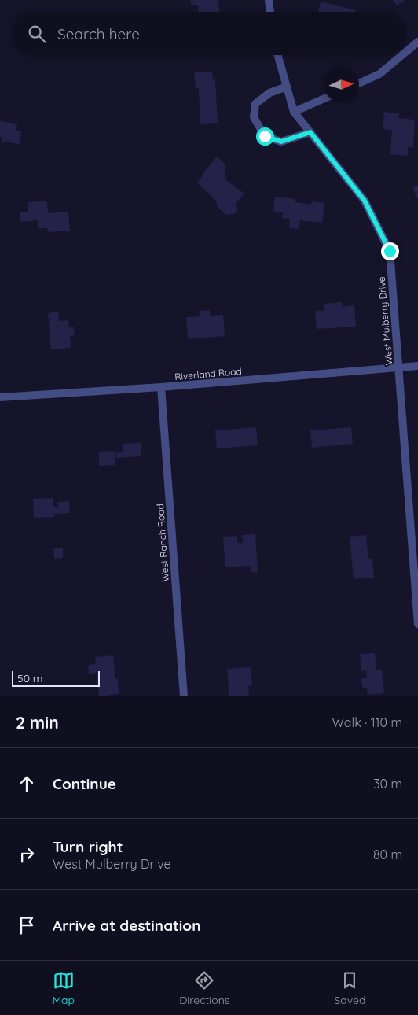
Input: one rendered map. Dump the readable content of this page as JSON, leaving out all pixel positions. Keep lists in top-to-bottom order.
{
  "streets": {
    "street": ["West Mulberry Drive", "Riverland Road", "West Ranch Road"]
  },
  "crossings": [
    ["West Mulberry Drive", "Riverland Road"],
    ["Riverland Road", "West Ranch Road"]
  ],
  "scale_bar": "50 m",
  "north": "right",
  "page": {
    "search": "Search here",
    "scale": "50 m",
    "heading": ["2 min", "Walk · 110 m"],
    "list": [
      ["Continue", "30 m"],
      ["Turn right", "West Mulberry Drive", "80 m"],
      "Arrive at destination"
    ],
    "nav": ["Map", "Directions", "Saved"]
  }
}
